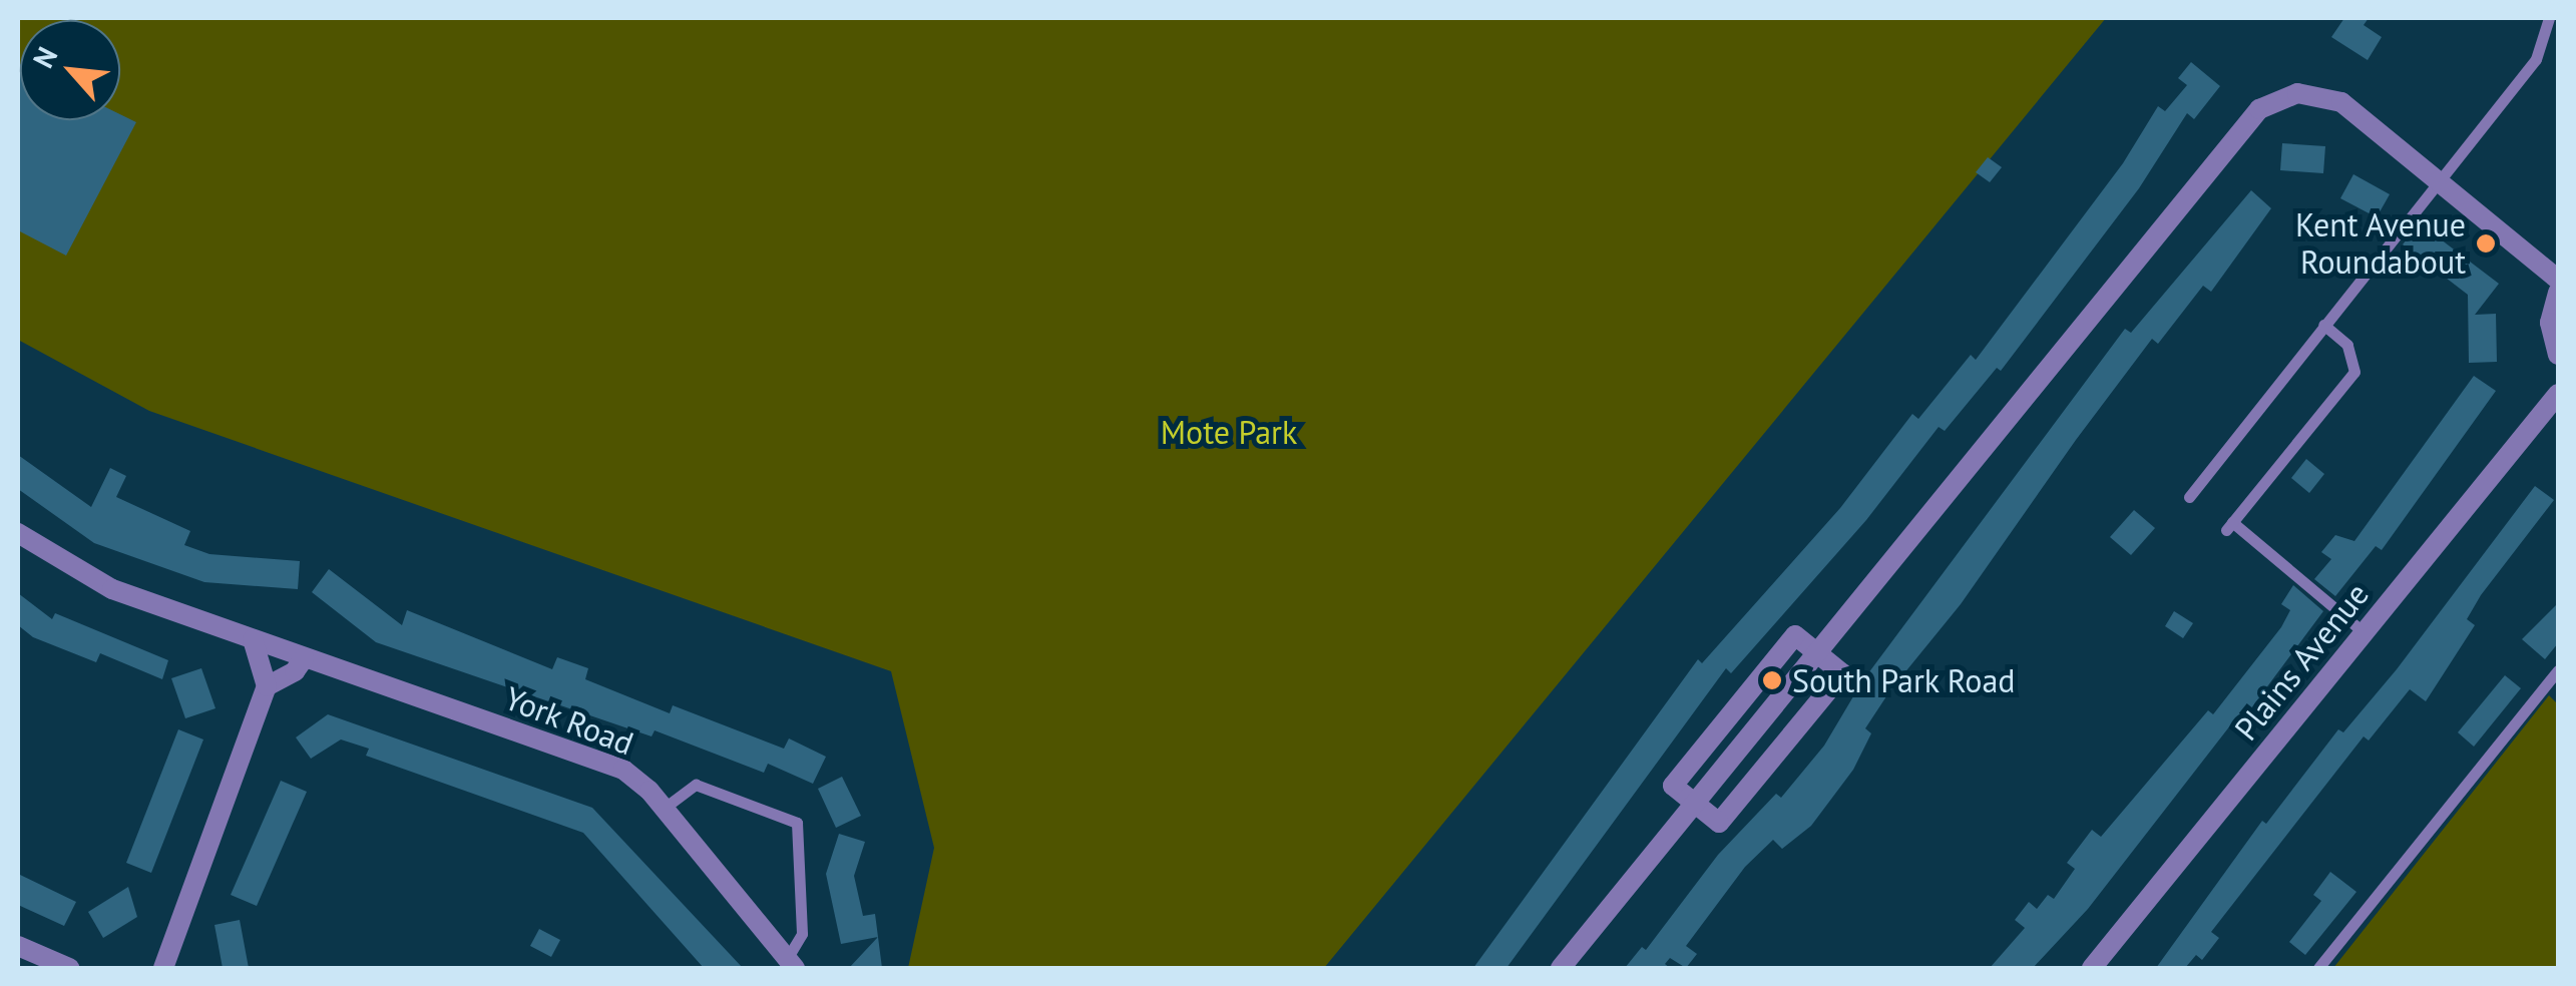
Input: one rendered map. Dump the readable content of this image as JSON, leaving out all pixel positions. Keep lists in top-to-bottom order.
{
  "streets": {
    "street": ["Plains Avenue", "York Road"]
  },
  "parks": ["Mote Park"],
  "places": ["Kent Avenue Roundabout", "South Park Road"],
  "north": "top left"
}
